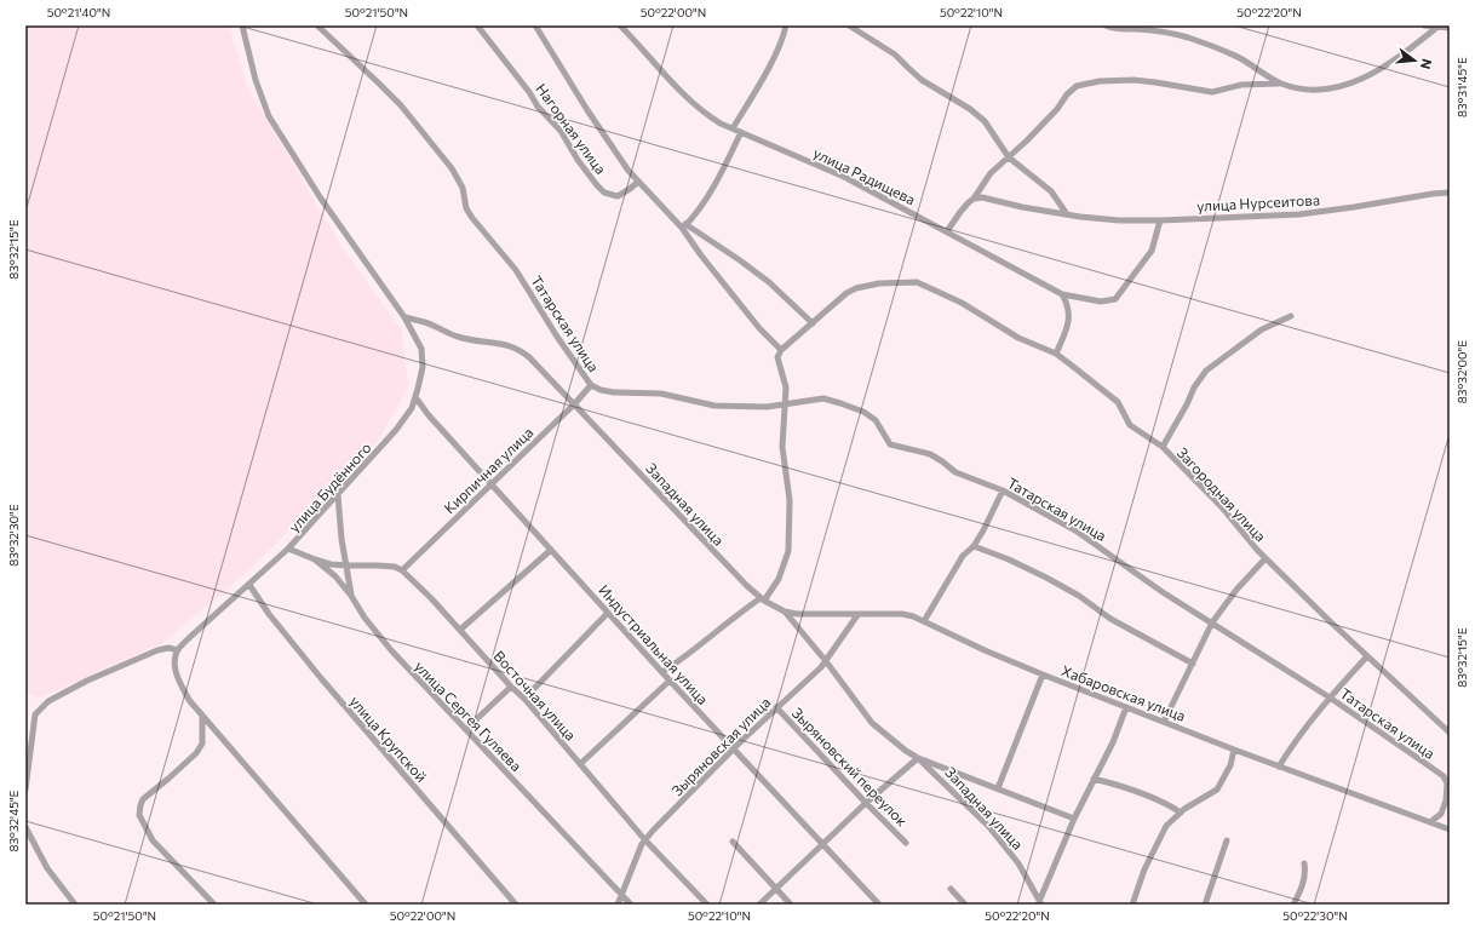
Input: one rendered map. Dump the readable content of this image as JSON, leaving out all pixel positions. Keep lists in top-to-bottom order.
{
  "streets": {
    "street": [
      "Нагорная улица",
      "улица Радищева",
      "улица Нурсеитова",
      "Татарская улица",
      "Кирпичная улица",
      "улица Будённого",
      "Загородная улица",
      "Западная улица",
      "Индустриальная улица",
      "Хабаровская улица",
      "Восточная улица",
      "улица Сергея Гуляева",
      "улица Крупской",
      "Зыряновская улица",
      "Зыряновский переулок"
    ]
  },
  "crossings": [
    ["Нагорная улица", "Загородная улица"],
    ["улица Радищева", "улица Нурсеитова"],
    ["Татарская улица", "Кирпичная улица"],
    ["Татарская улица", "Хабаровская улица"],
    ["Кирпичная улица", "Западная улица"],
    ["Кирпичная улица", "Индустриальная улица"],
    ["Кирпичная улица", "Восточная улица"],
    ["улица Будённого", "Западная улица"],
    ["улица Будённого", "Индустриальная улица"],
    ["улица Будённого", "улица Сергея Гуляева"],
    ["улица Будённого", "улица Крупской"],
    ["Западная улица", "Хабаровская улица"],
    ["Западная улица", "Зыряновская улица"],
    ["Индустриальная улица", "Зыряновская улица"],
    ["Хабаровская улица", "Зыряновская улица"],
    ["Восточная улица", "Зыряновская улица"],
    ["улица Сергея Гуляева", "Зыряновская улица"],
    ["Зыряновская улица", "Зыряновский переулок"]
  ],
  "north": "right",
  "coordinates": [
    "50°21'40\"N",
    "50°21'50\"N",
    "50°22'00\"N",
    "50°22'10\"N",
    "50°22'20\"N",
    "83°31'45\"E",
    "83°32'15\"E",
    "83°32'00\"E",
    "83°32'30\"E",
    "83°32'45\"E",
    "50°22'30\"N"
  ]
}
